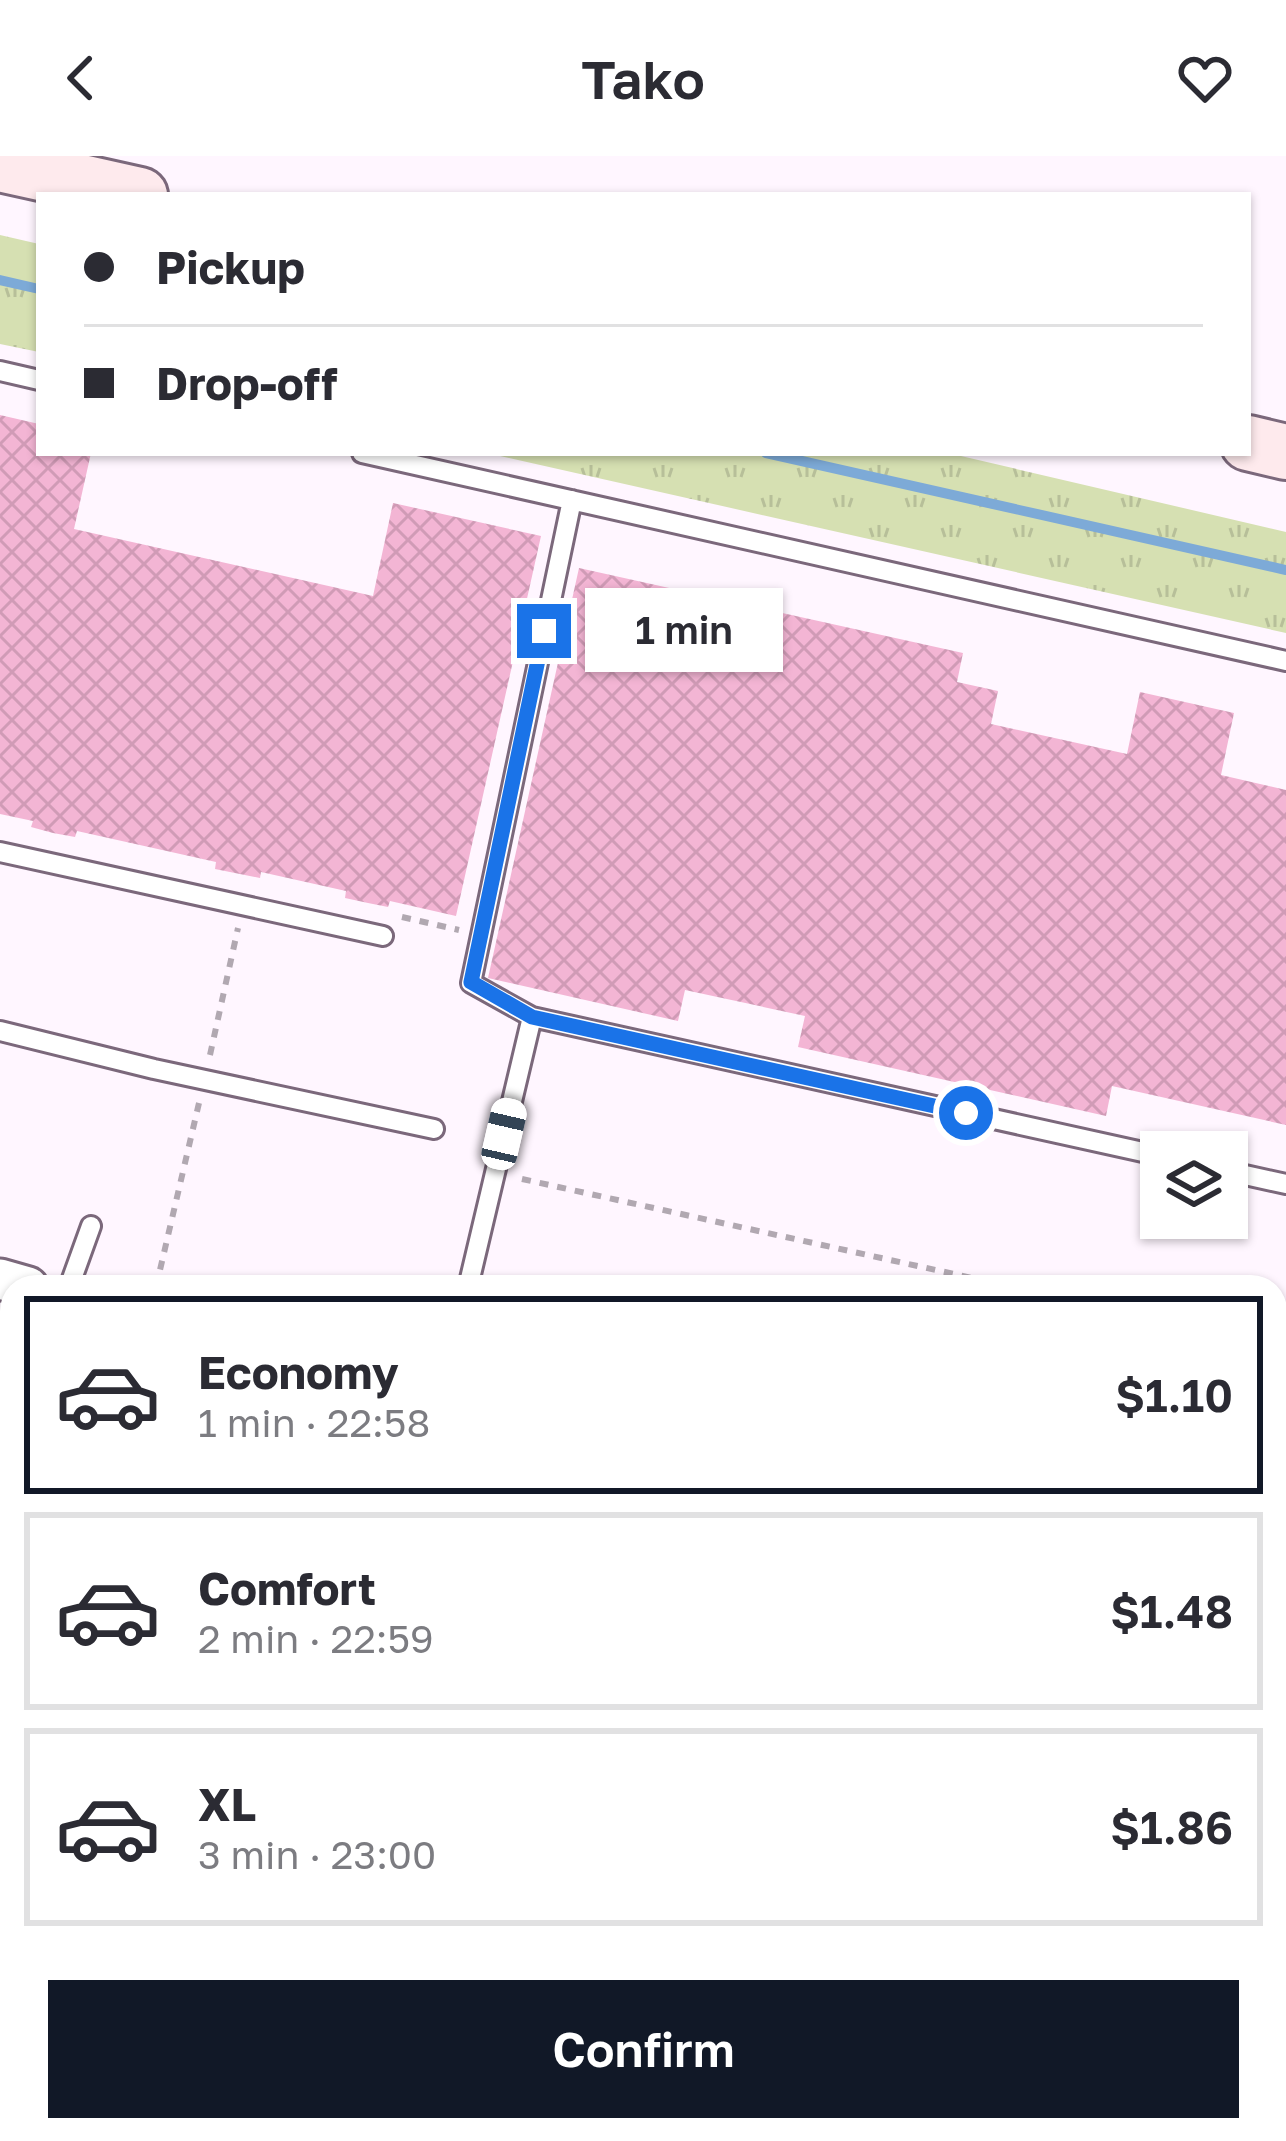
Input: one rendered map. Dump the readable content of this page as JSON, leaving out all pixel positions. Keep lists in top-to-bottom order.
{
  "page": {
    "header": "Tako",
    "banner": ["Pickup", "Drop-off"],
    "bubble": "1 min",
    "list": [
      {
        "name": "Economy",
        "note": "1 min · 22:58",
        "value": "$1.10"
      },
      {
        "name": "Comfort",
        "note": "2 min · 22:59",
        "value": "$1.48"
      },
      {
        "name": "XL",
        "note": "3 min · 23:00",
        "value": "$1.86"
      }
    ],
    "buttons": "Confirm"
  }
}
